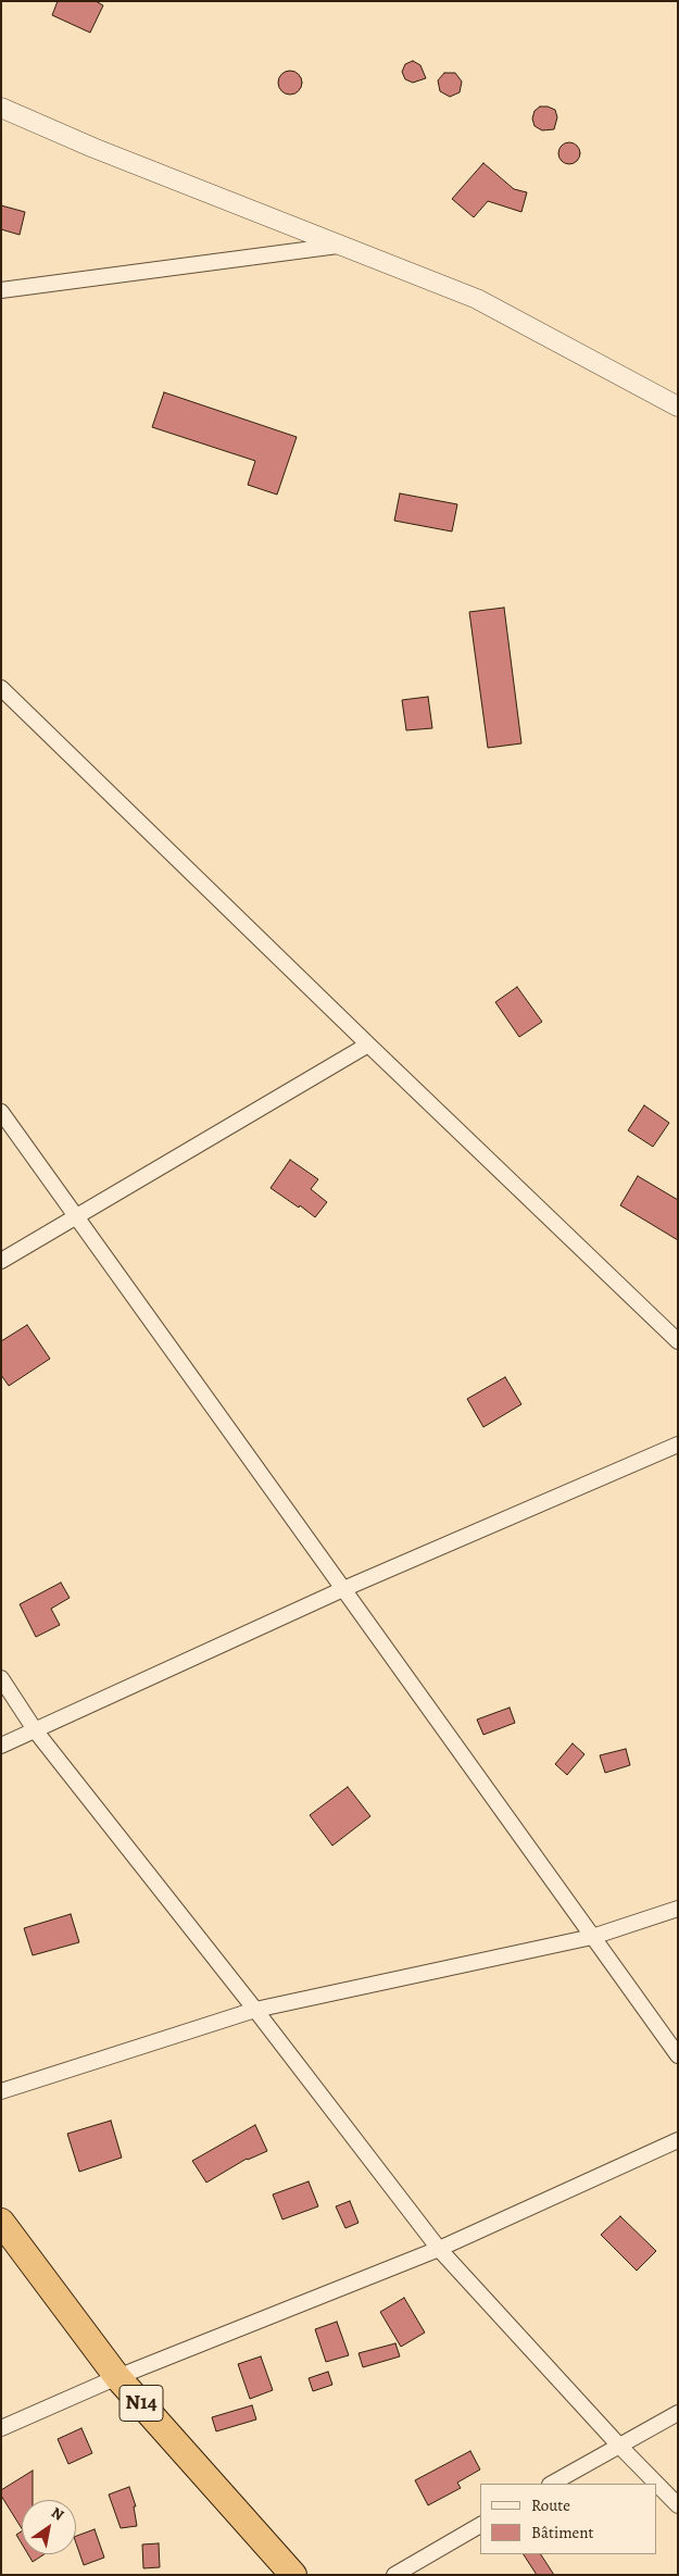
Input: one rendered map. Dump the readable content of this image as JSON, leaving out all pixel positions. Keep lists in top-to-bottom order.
{
  "streets": {
    "highway": ["N14"]
  },
  "legend": ["Route", "Bâtiment"],
  "north": "top right"
}
